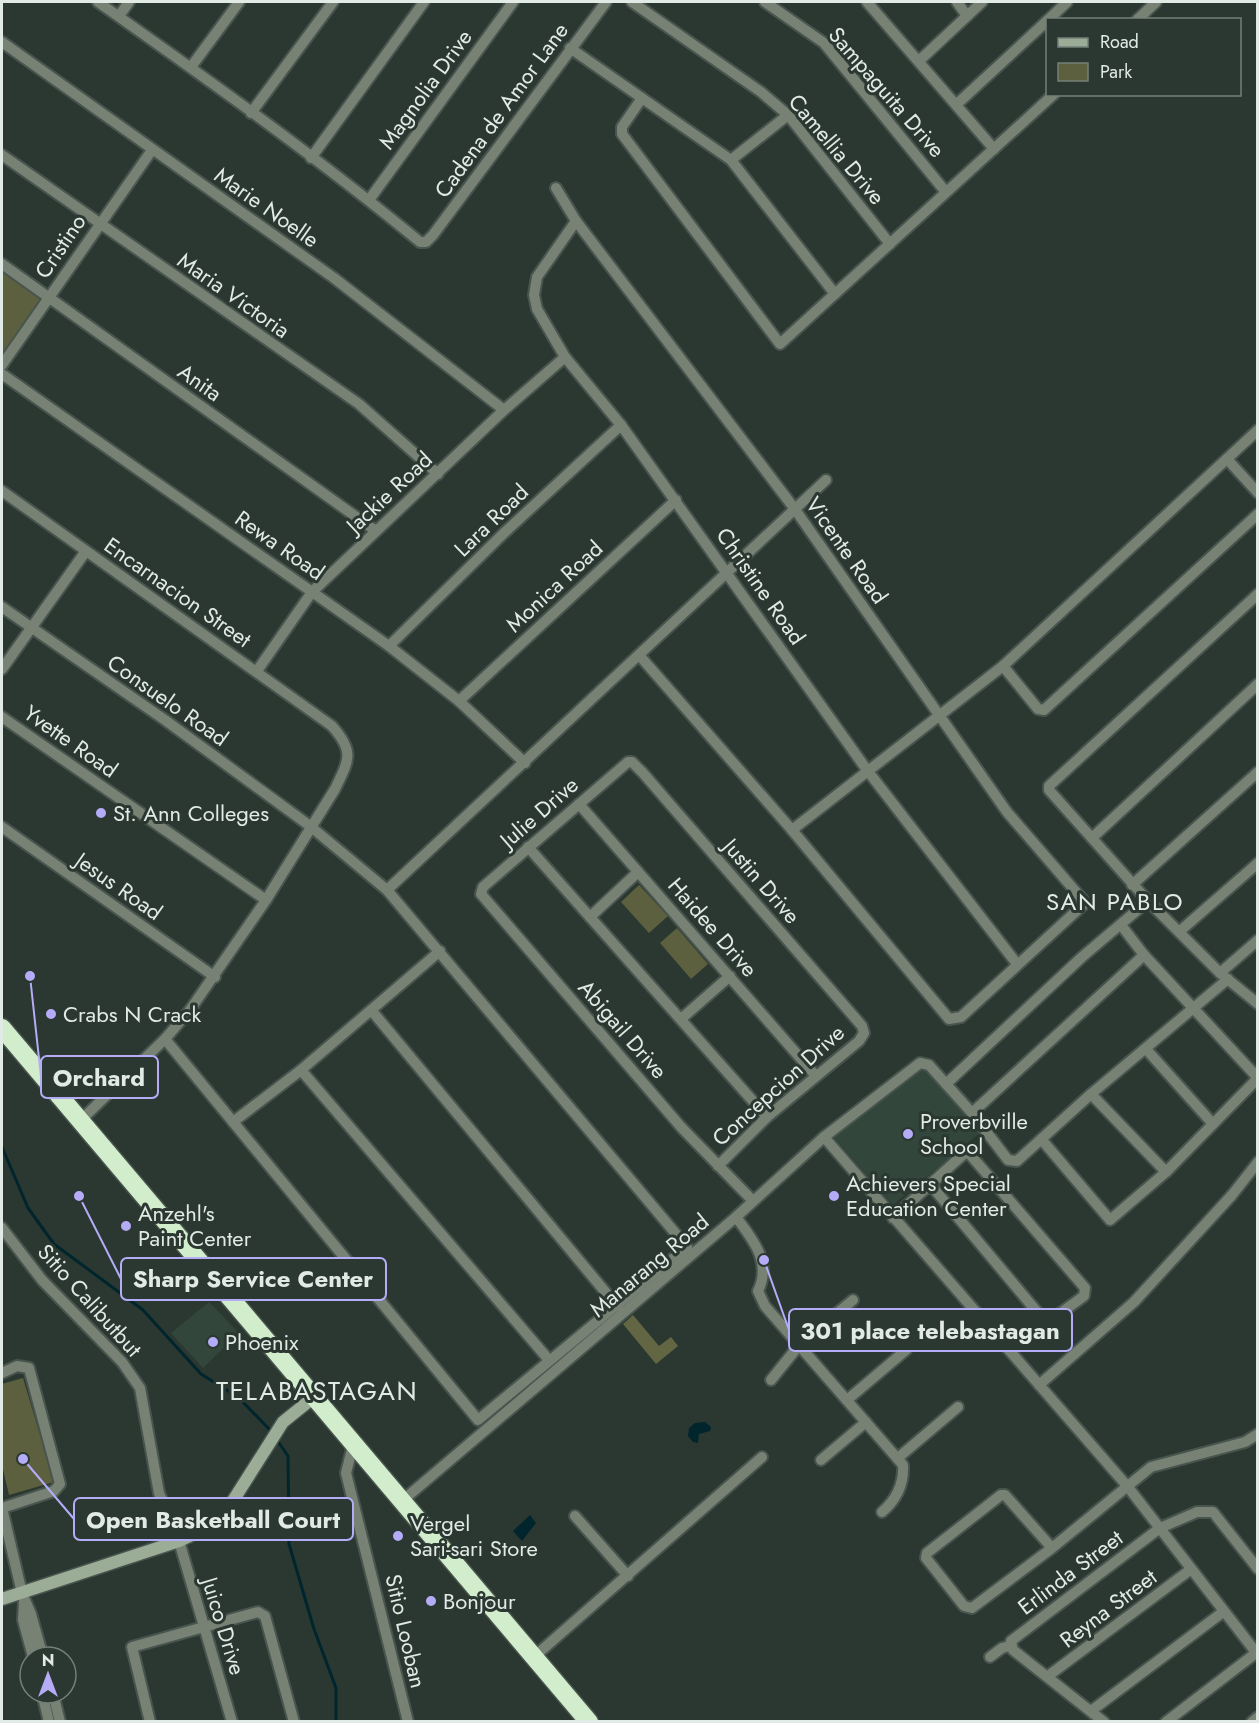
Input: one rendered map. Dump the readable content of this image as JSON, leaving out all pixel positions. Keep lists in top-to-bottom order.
{
  "streets": {
    "street": [
      "Magnolia Drive",
      "Sampaguita Drive",
      "Cadena de Amor Lane",
      "Camellia Drive",
      "Marie Noelle",
      "Cristino",
      "Maria Victoria",
      "Anita",
      "Jackie Road",
      "Lara Road",
      "Rewa Road",
      "Vicente Road",
      "Monica Road",
      "Christine Road",
      "Encarnacion Street",
      "Consuelo Road",
      "Yvette Road",
      "Julie Drive",
      "Justin Drive",
      "Jesus Road",
      "Haidee Drive",
      "Abigail Drive",
      "Concepcion Drive",
      "Manarang Road",
      "Sitio Calibutbut",
      "Erlinda Street",
      "Reyna Street",
      "Juico Drive",
      "Sitio Looban"
    ]
  },
  "crossings": [
    ["Magnolia Drive", "Cadena de Amor Lane"],
    ["Marie Noelle", "Cristino"],
    ["Marie Noelle", "Jackie Road"],
    ["Cristino", "Maria Victoria"],
    ["Cristino", "Anita"],
    ["Maria Victoria", "Jackie Road"],
    ["Anita", "Jackie Road"],
    ["Jackie Road", "Rewa Road"],
    ["Jackie Road", "Christine Road"],
    ["Jackie Road", "Encarnacion Street"],
    ["Lara Road", "Rewa Road"],
    ["Lara Road", "Christine Road"],
    ["Rewa Road", "Monica Road"],
    ["Vicente Road", "Christine Road"],
    ["Monica Road", "Christine Road"],
    ["Encarnacion Street", "Consuelo Road"],
    ["Julie Drive", "Justin Drive"],
    ["Julie Drive", "Haidee Drive"],
    ["Julie Drive", "Abigail Drive"],
    ["Justin Drive", "Concepcion Drive"],
    ["Haidee Drive", "Concepcion Drive"],
    ["Abigail Drive", "Concepcion Drive"],
    ["Abigail Drive", "Manarang Road"],
    ["Sitio Calibutbut", "Juico Drive"]
  ],
  "districts": ["SAN PABLO", "TELABASTAGAN"],
  "places": [
    "St. Ann Colleges",
    "Orchard",
    "Crabs N Crack",
    "Proverbville School",
    "Sharp Service Center",
    "Achievers Special Education Center",
    "Anzehl's Paint Center",
    "301 place telebastagan",
    "Phoenix",
    "Open Basketball Court",
    "Vergel Sari-sari Store",
    "Bonjour"
  ],
  "legend": ["Road", "Park"],
  "north": "top"
}
